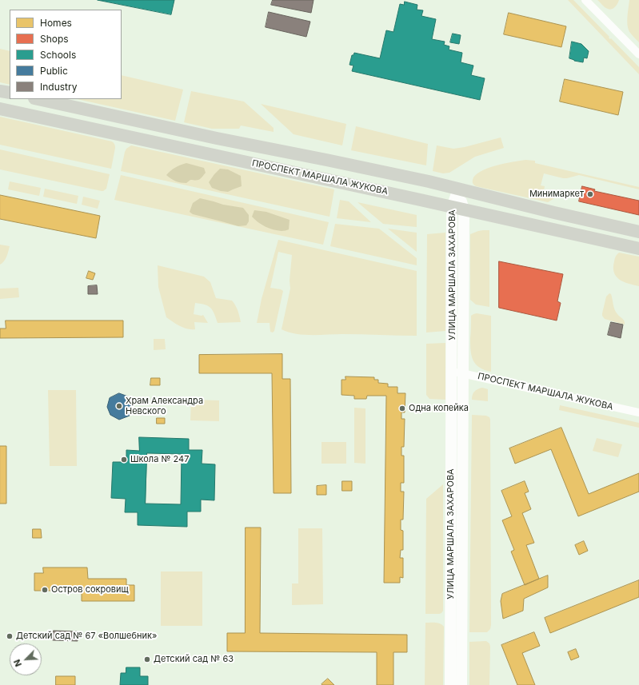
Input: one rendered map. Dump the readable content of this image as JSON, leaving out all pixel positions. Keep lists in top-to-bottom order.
{
  "streets": {
    "main road": ["ПРОСПЕКТ МАРШАЛА ЖУКОВА"],
    "street": ["УЛИЦА МАРШАЛА ЗАХАРОВА"]
  },
  "crossings": [
    ["ПРОСПЕКТ МАРШАЛА ЖУКОВА", "УЛИЦА МАРШАЛА ЗАХАРОВА"]
  ],
  "places": [
    "Минимаркет",
    "Храм Александра Невского",
    "Одна копейка",
    "Школа № 247",
    "Остров сокровищ",
    "Детский сад № 67 «Волшебник»",
    "Детский сад № 63"
  ],
  "legend": [
    "Homes",
    "Shops",
    "Schools",
    "Public",
    "Industry"
  ],
  "north": "bottom left"
}
